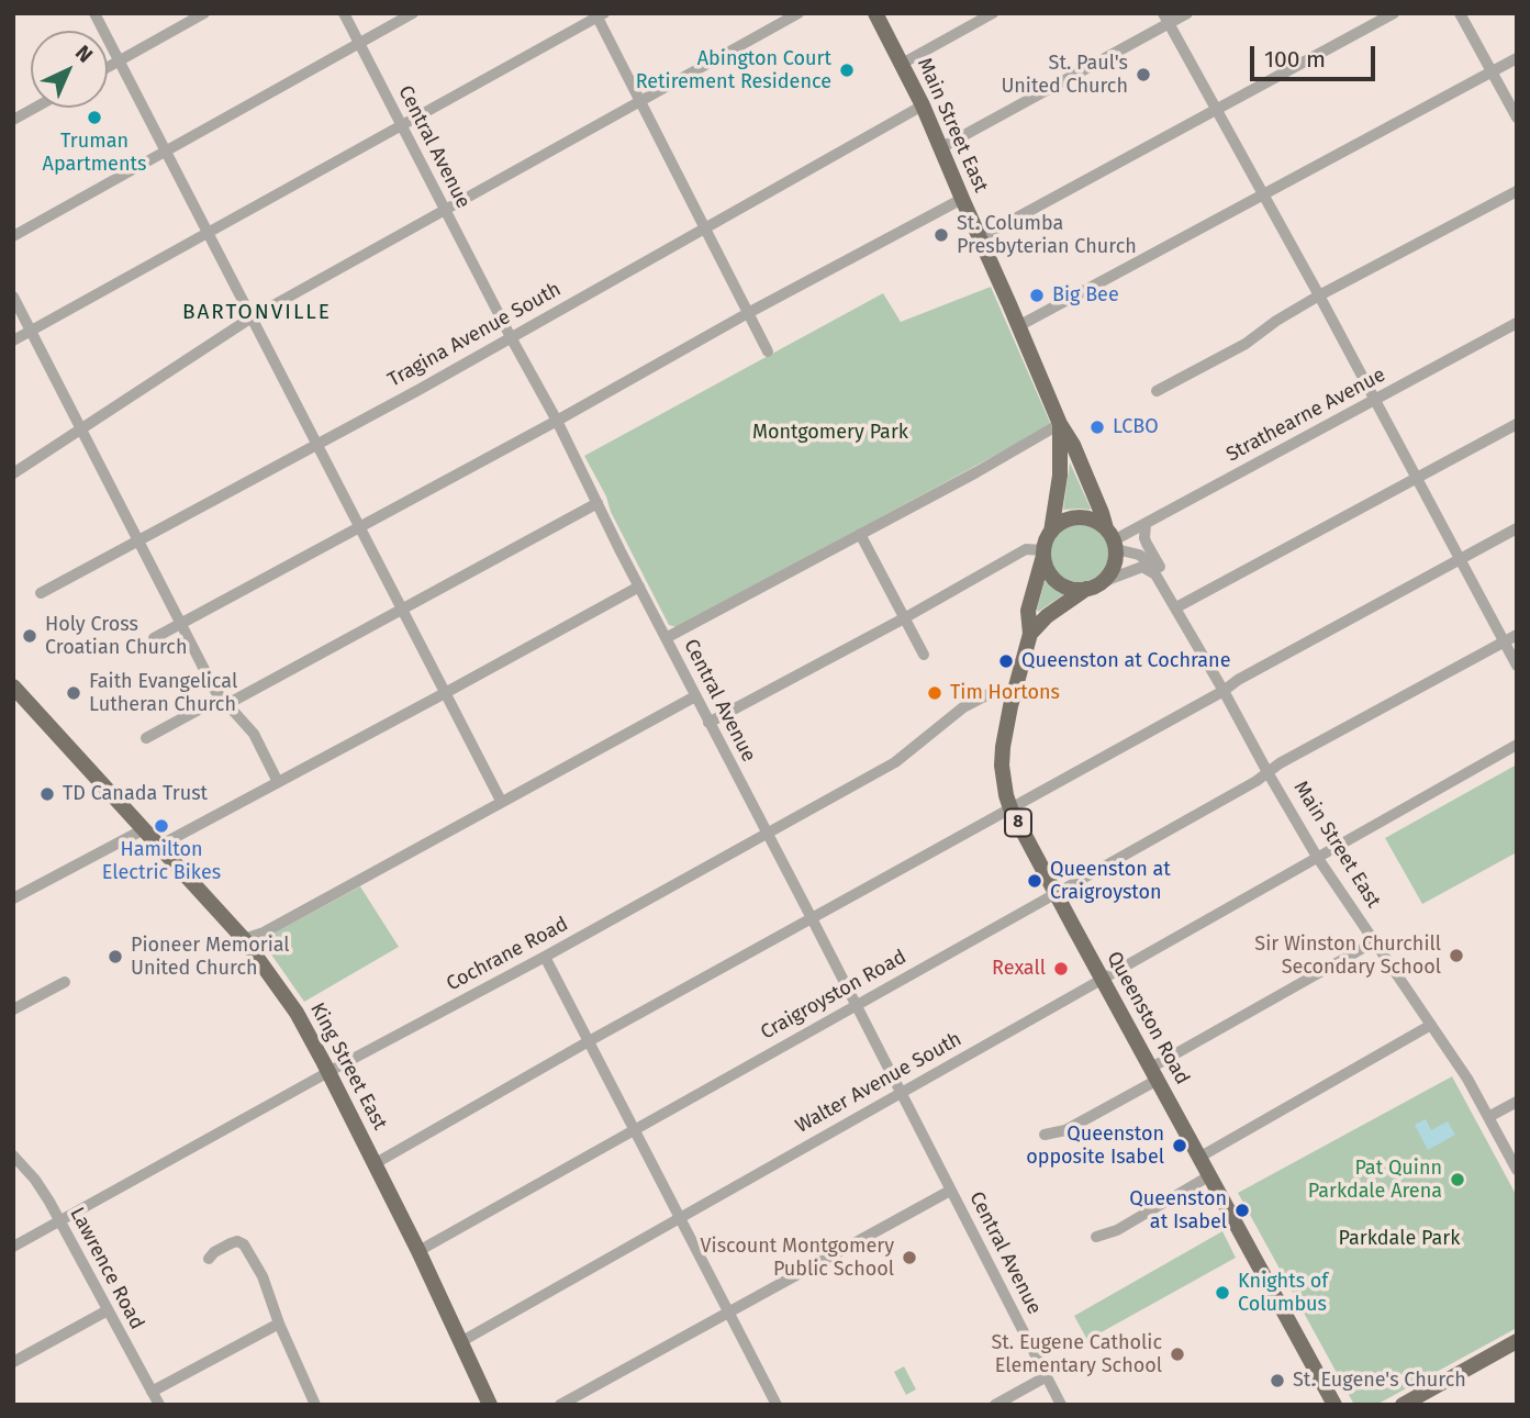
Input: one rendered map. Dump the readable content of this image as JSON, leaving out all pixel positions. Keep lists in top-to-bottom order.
{
  "streets": {
    "main road": [
      "Main Street East",
      "8",
      "Queenston Road",
      "King Street East"
    ],
    "street": [
      "Central Avenue",
      "Tragina Avenue South",
      "Strathearne Avenue",
      "Cochrane Road",
      "Craigroyston Road",
      "Walter Avenue South",
      "Lawrence Road"
    ]
  },
  "crossings": [
    ["Main Street East", "Tragina Avenue South"],
    ["Main Street East", "Strathearne Avenue"],
    ["Main Street East", "Craigroyston Road"],
    ["Main Street East", "Queenston Road"],
    ["Main Street East", "Walter Avenue South"],
    ["Central Avenue", "Tragina Avenue South"],
    ["Central Avenue", "Cochrane Road"],
    ["Central Avenue", "Craigroyston Road"],
    ["Central Avenue", "Walter Avenue South"],
    ["Strathearne Avenue", "Queenston Road"],
    ["Cochrane Road", "Queenston Road"],
    ["Cochrane Road", "King Street East"],
    ["Cochrane Road", "Lawrence Road"],
    ["Craigroyston Road", "Queenston Road"],
    ["Craigroyston Road", "King Street East"],
    ["Queenston Road", "Walter Avenue South"],
    ["King Street East", "Walter Avenue South"]
  ],
  "districts": ["BARTONVILLE"],
  "parks": ["Montgomery Park", "Parkdale Park"],
  "places": [
    "Abington Court Retirement Residence",
    "St. Paul's United Church",
    "Truman Apartments",
    "St. Columba Presbyterian Church",
    "Big Bee",
    "LCBO",
    "Holy Cross Croatian Church",
    "Queenston at Cochrane",
    "Faith Evangelical Lutheran Church",
    "Tim Hortons",
    "TD Canada Trust",
    "Hamilton Electric Bikes",
    "Queenston at Craigroyston",
    "Sir Winston Churchill Secondary School",
    "Pioneer Memorial United Church",
    "Rexall",
    "Queenston opposite Isabel",
    "Pat Quinn Parkdale Arena",
    "Queenston at Isabel",
    "Viscount Montgomery Public School",
    "Knights of Columbus",
    "St. Eugene Catholic Elementary School",
    "St. Eugene's Church"
  ],
  "scale_bar": "100 m",
  "north": "top right"
}
